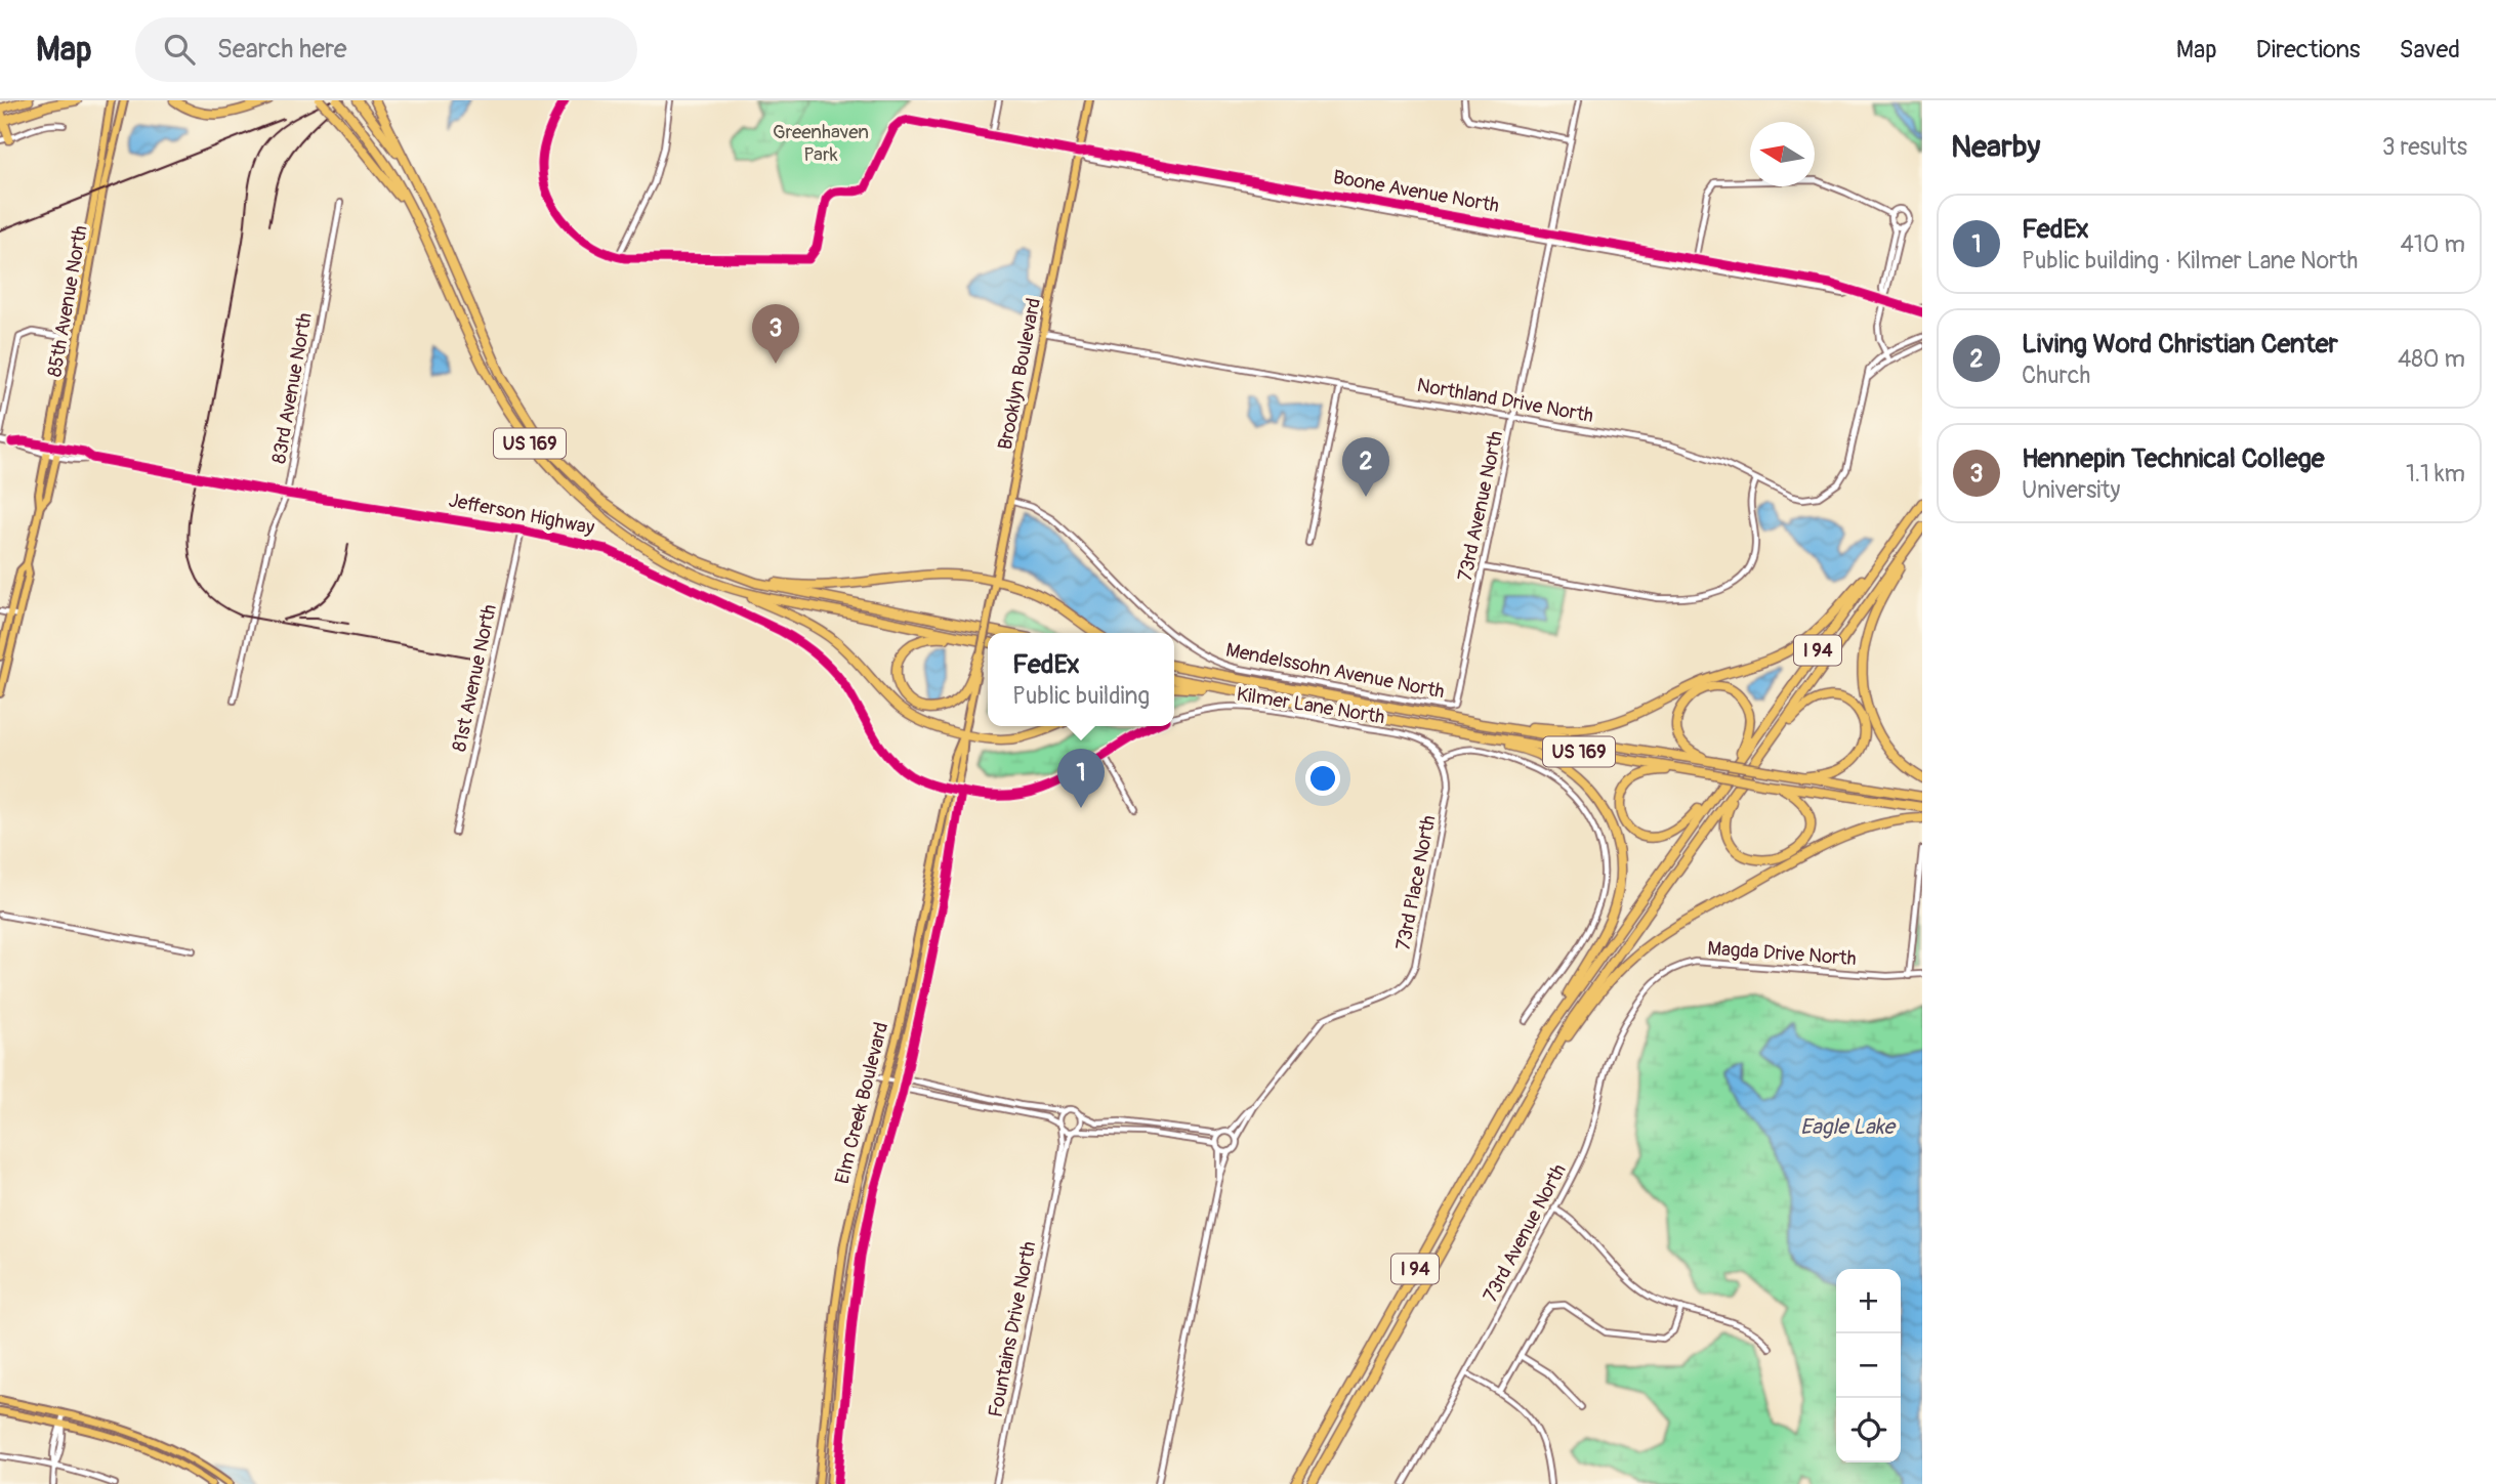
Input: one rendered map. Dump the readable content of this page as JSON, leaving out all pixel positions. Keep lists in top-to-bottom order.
{
  "streets": {
    "highway": ["US 169", "I 94"],
    "main road": ["85th Avenue North", "Brooklyn Boulevard", "Elm Creek Boulevard"],
    "street": [
      "Boone Avenue North",
      "83rd Avenue North",
      "Northland Drive North",
      "73rd Avenue North",
      "Jefferson Highway",
      "Mendelssohn Avenue North",
      "81st Avenue North",
      "Kilmer Lane North",
      "73rd Place North",
      "Magda Drive North",
      "Fountains Drive North"
    ]
  },
  "crossings": [
    ["Boone Avenue North", "Brooklyn Boulevard"],
    ["Boone Avenue North", "73rd Avenue North"],
    ["85th Avenue North", "Jefferson Highway"],
    ["Brooklyn Boulevard", "Northland Drive North"],
    ["Brooklyn Boulevard", "Mendelssohn Avenue North"],
    ["Brooklyn Boulevard", "Elm Creek Boulevard"],
    ["83rd Avenue North", "Jefferson Highway"],
    ["Northland Drive North", "73rd Avenue North"],
    ["73rd Avenue North", "Mendelssohn Avenue North"],
    ["73rd Avenue North", "Magda Drive North"],
    ["Jefferson Highway", "81st Avenue North"],
    ["Jefferson Highway", "Kilmer Lane North"],
    ["Jefferson Highway", "Elm Creek Boulevard"],
    ["Kilmer Lane North", "73rd Place North"],
    ["Kilmer Lane North", "Elm Creek Boulevard"]
  ],
  "water": ["Eagle Lake"],
  "parks": ["Greenhaven Park"],
  "north": "left",
  "page": {
    "header": "Map",
    "search": "Search here",
    "nav": ["Map", "Directions", "Saved"],
    "heading": ["Nearby", "3 results"],
    "list": [
      {
        "mark": "1",
        "name": "FedEx",
        "note": "Public building · Kilmer Lane North",
        "value": "410 m"
      },
      {
        "mark": "2",
        "name": "Living Word Christian Center",
        "note": "Church",
        "value": "480 m"
      },
      {
        "mark": "3",
        "name": "Hennepin Technical College",
        "note": "University",
        "value": "1.1 km"
      }
    ],
    "pins": ["3", "2", "1"],
    "popup": ["FedEx", "Public building"],
    "map_buttons": ["+", "−"]
  }
}
